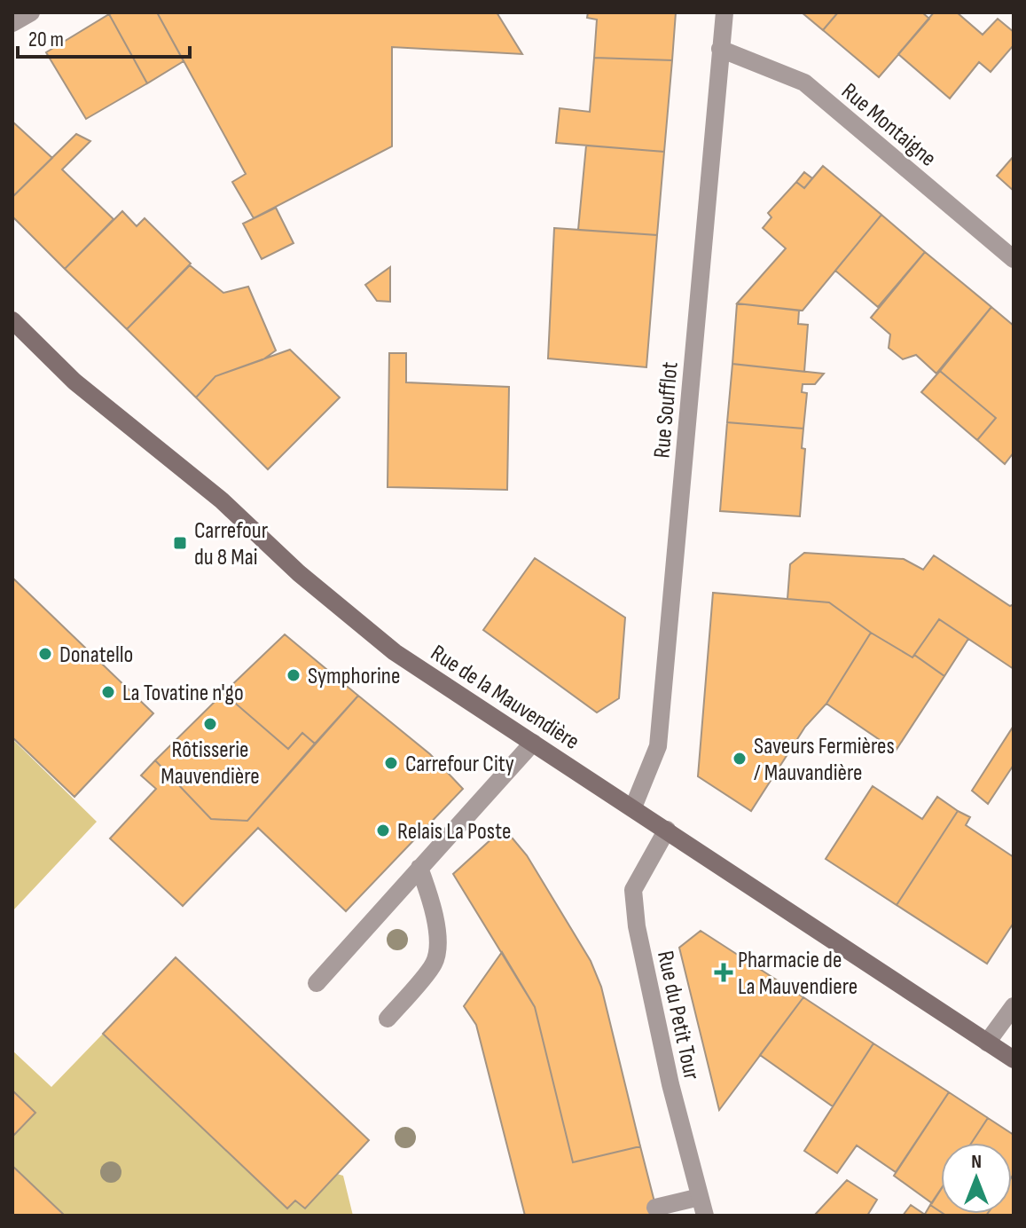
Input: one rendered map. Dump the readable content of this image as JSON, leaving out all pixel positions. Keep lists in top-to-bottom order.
{
  "streets": {
    "street": [
      "Rue Montaigne",
      "Rue Soufflot",
      "Rue de la Mauvendière",
      "Rue du Petit Tour"
    ]
  },
  "crossings": [
    ["Rue Montaigne", "Rue Soufflot"],
    ["Rue Soufflot", "Rue de la Mauvendière"],
    ["Rue de la Mauvendière", "Rue du Petit Tour"]
  ],
  "places": {
    "transit": ["Carrefour du 8 Mai"],
    "other": [
      "Donatello",
      "Symphorine",
      "La Tovatine n'go",
      "Rôtisserie Mauvendière",
      "Saveurs Fermières / Mauvandière",
      "Carrefour City",
      "Relais La Poste"
    ],
    "health": ["Pharmacie de La Mauvendiere"]
  },
  "scale_bar": "20 m",
  "north": "top"
}
